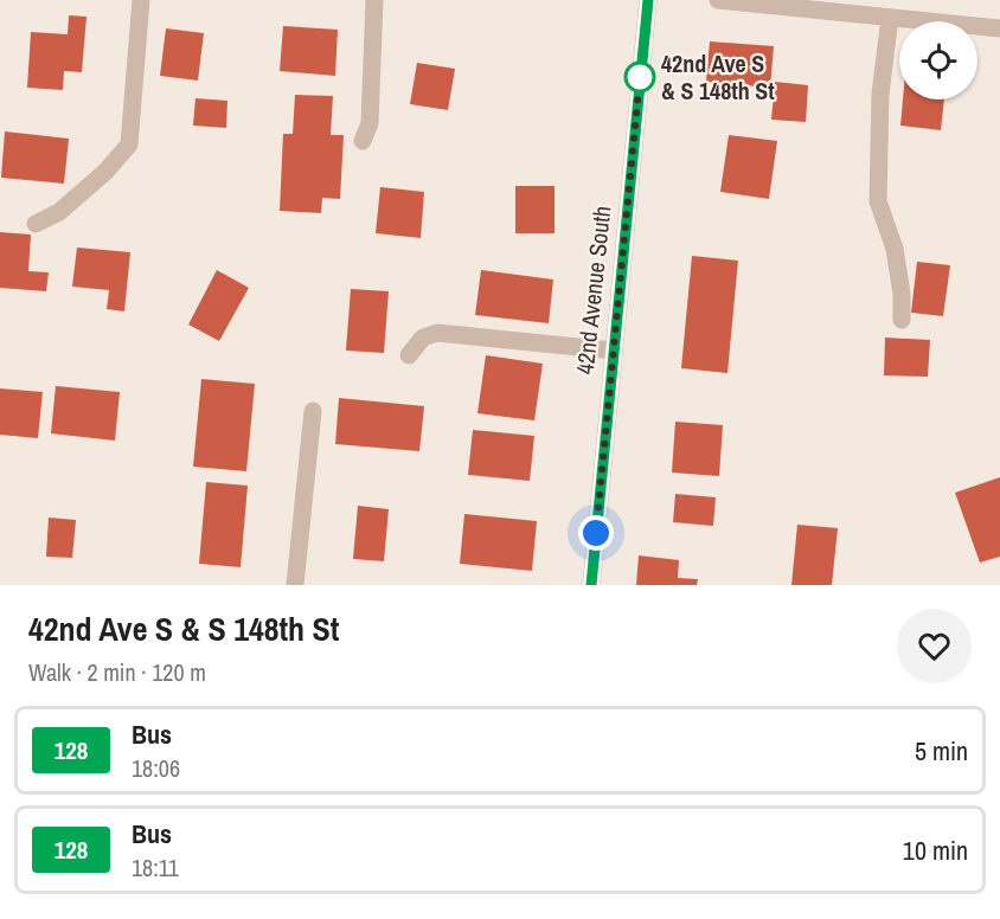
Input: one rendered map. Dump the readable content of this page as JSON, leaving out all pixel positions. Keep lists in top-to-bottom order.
{
  "streets": {
    "street": ["42nd Avenue South"]
  },
  "places": ["42nd Ave S & S 148th St"],
  "lines": ["bus line 128"],
  "page": {
    "heading": ["42nd Ave S & S 148th St", "Walk · 2 min · 120 m"],
    "list": [
      {
        "mark": "128",
        "name": "Bus",
        "note": "18:06",
        "value": "5 min"
      },
      {
        "mark": "128",
        "name": "Bus",
        "note": "18:11",
        "value": "10 min"
      }
    ]
  }
}
